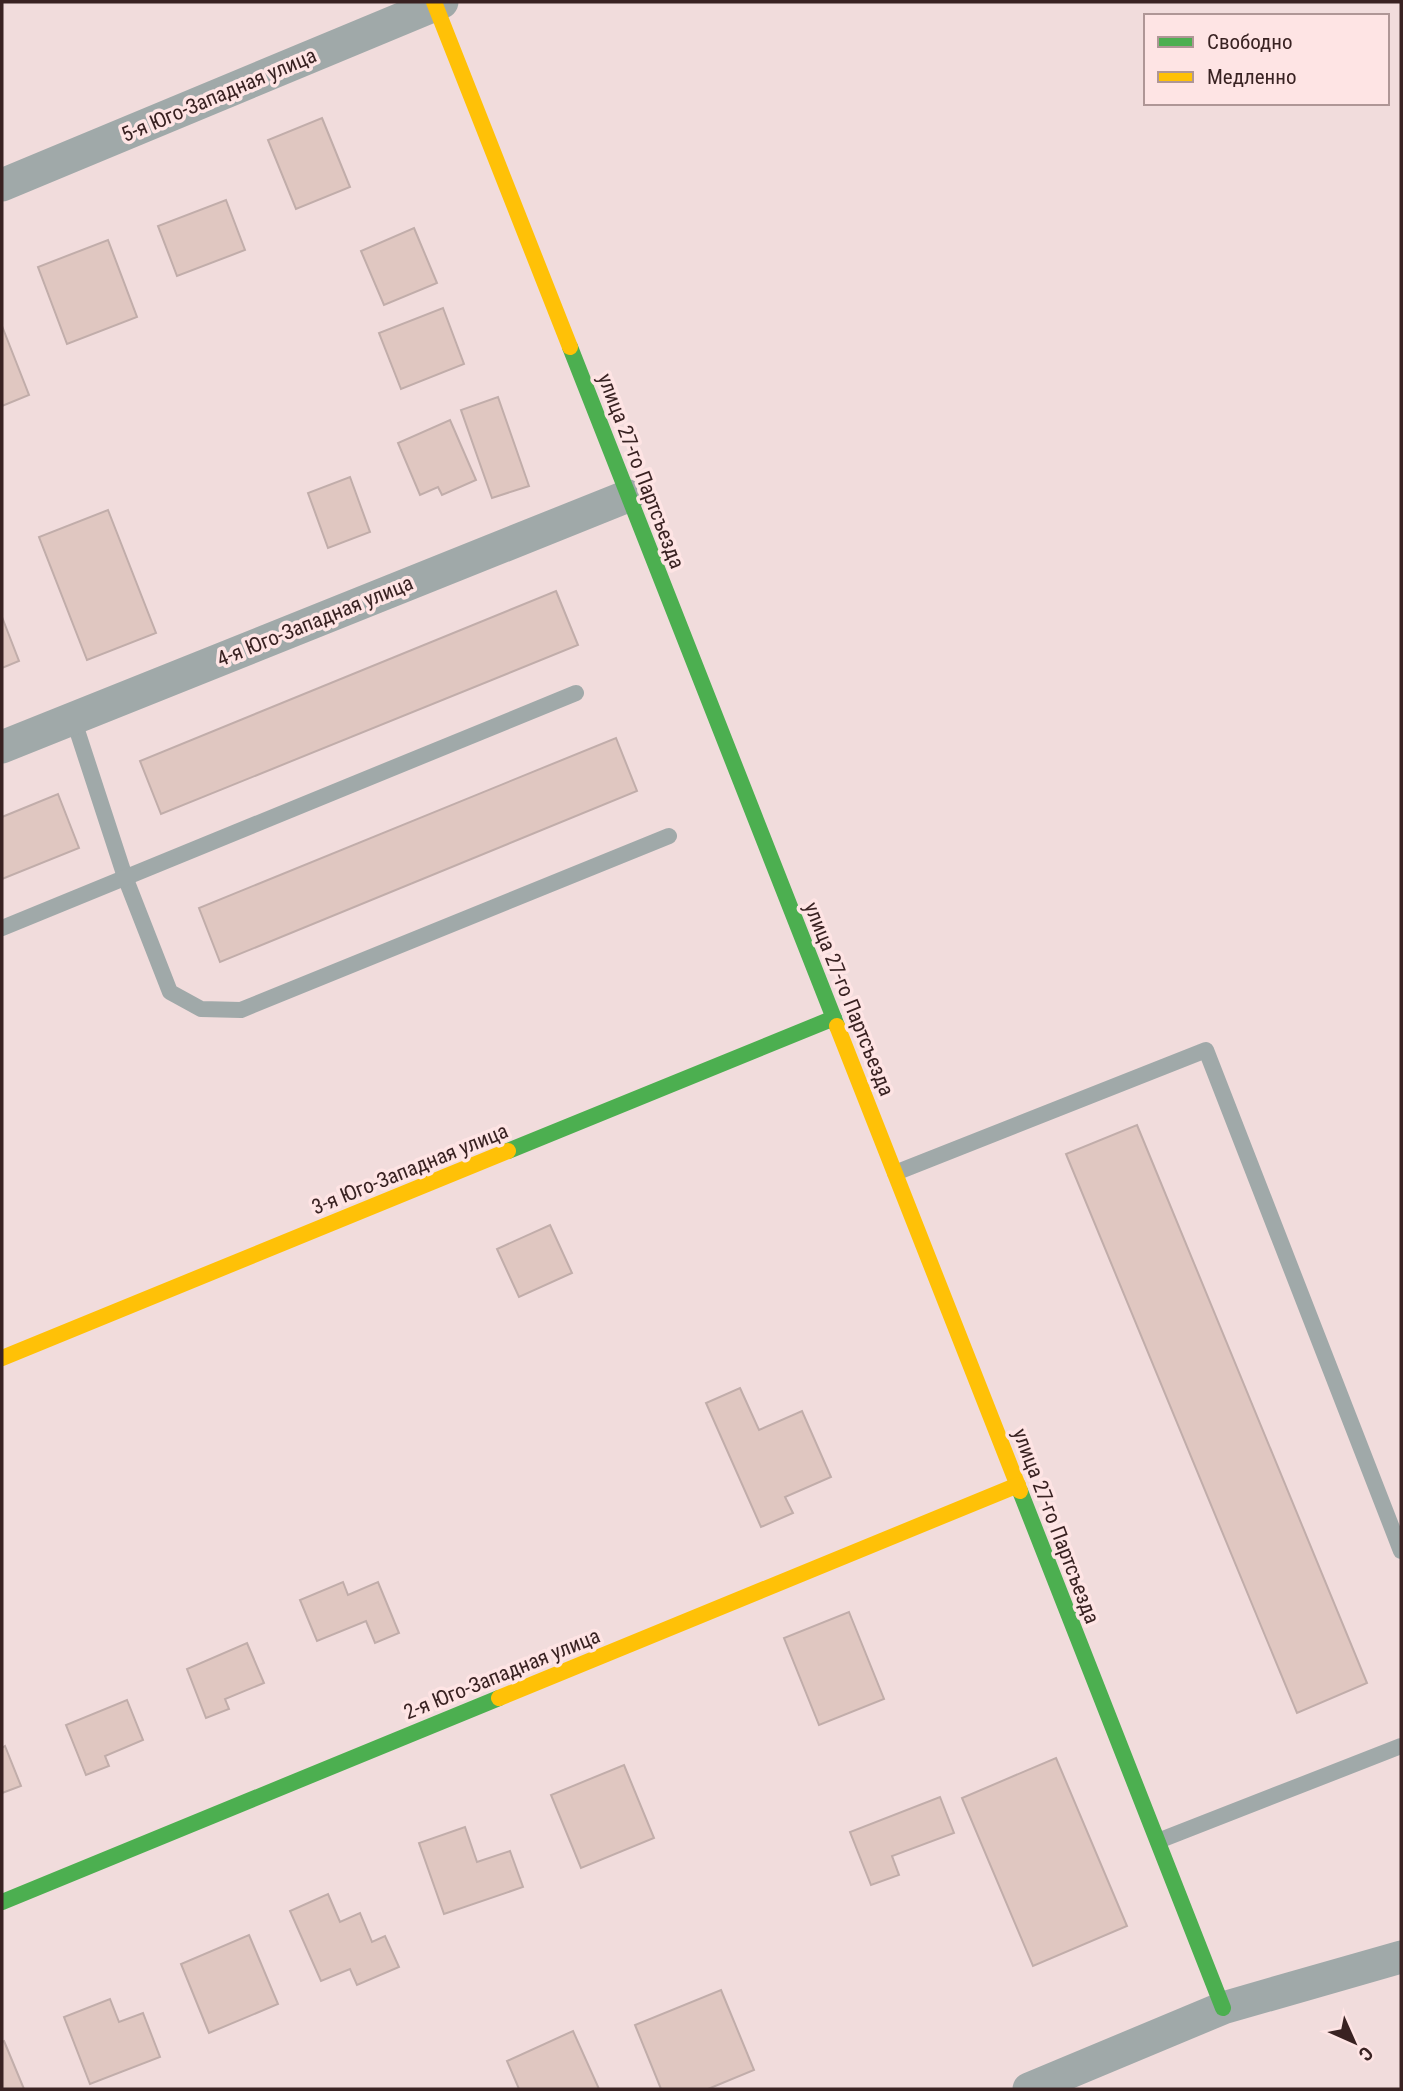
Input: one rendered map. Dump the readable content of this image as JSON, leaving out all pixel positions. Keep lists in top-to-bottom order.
{
  "streets": {
    "street": [
      "5-я Юго-Западная улица",
      "улица 27-го Партсъезда",
      "4-я Юго-Западная улица",
      "3-я Юго-Западная улица",
      "2-я Юго-Западная улица"
    ]
  },
  "crossings": [
    ["5-я Юго-Западная улица", "улица 27-го Партсъезда"],
    ["улица 27-го Партсъезда", "4-я Юго-Западная улица"],
    ["улица 27-го Партсъезда", "3-я Юго-Западная улица"],
    ["улица 27-го Партсъезда", "2-я Юго-Западная улица"]
  ],
  "legend": ["Свободно", "Медленно"],
  "north": "bottom right"
}
